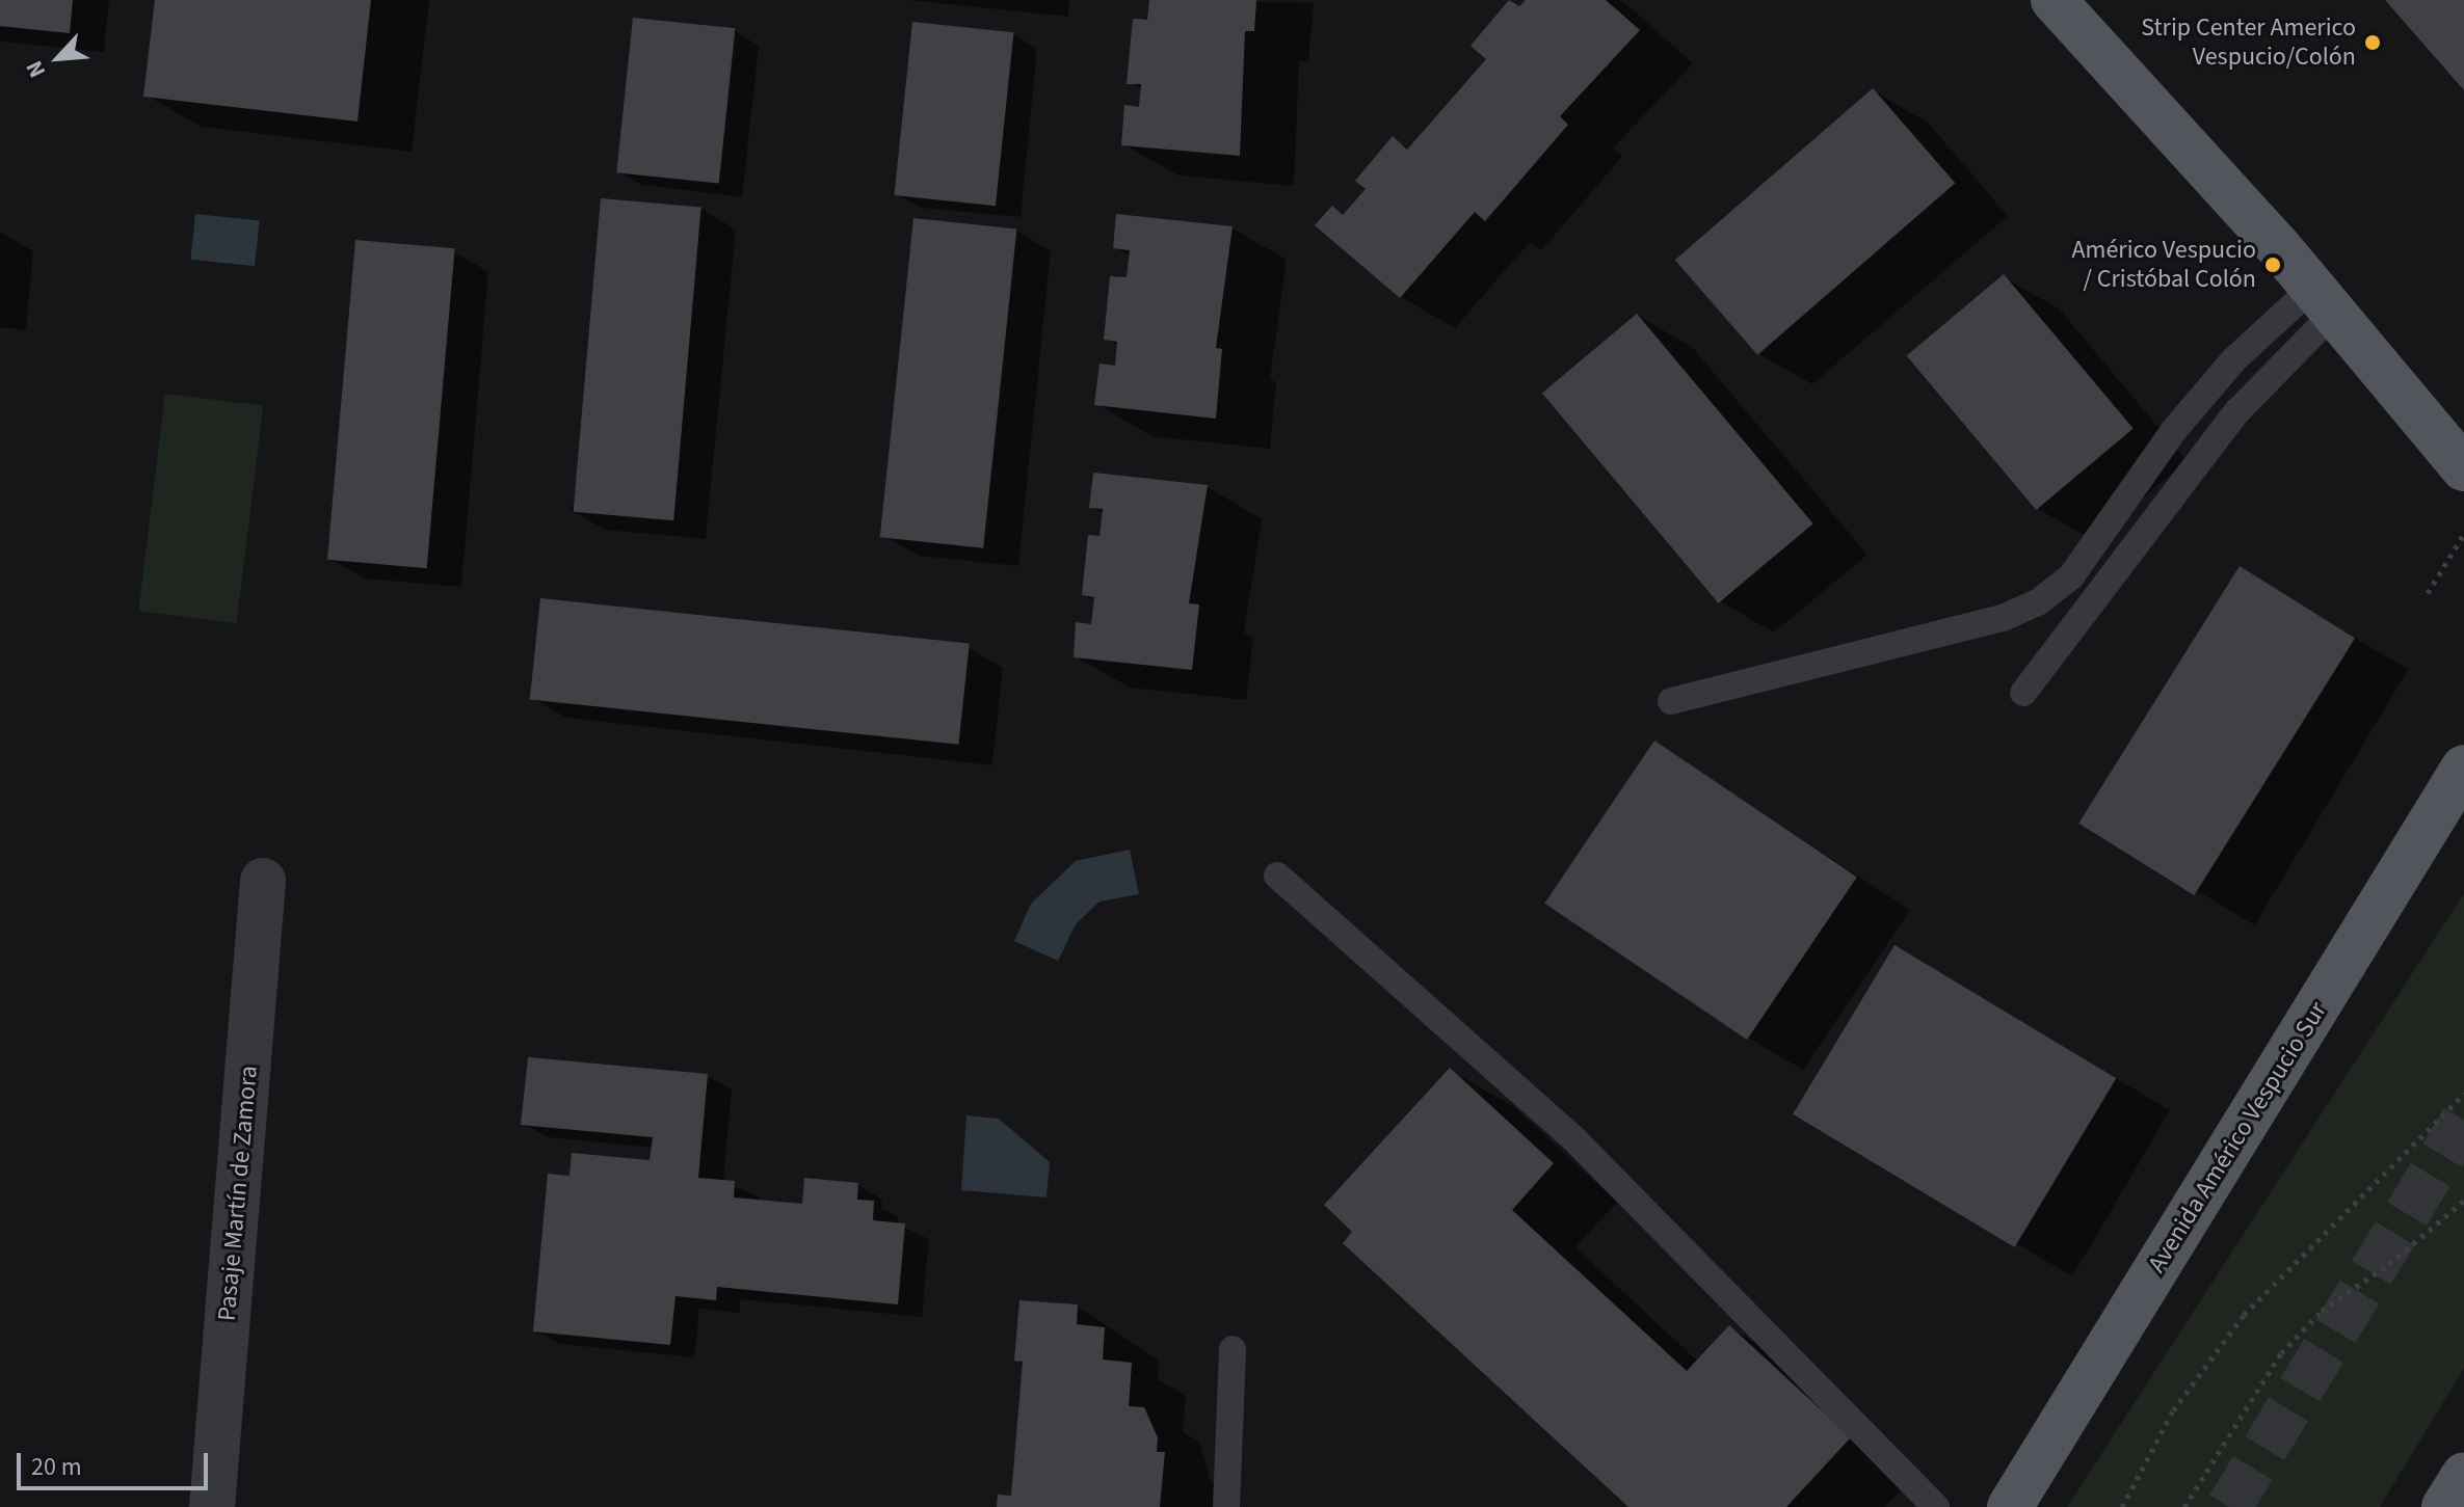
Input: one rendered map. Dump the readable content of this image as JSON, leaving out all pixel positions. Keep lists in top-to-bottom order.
{
  "streets": {
    "main road": ["Avenida Américo Vespucio Sur"],
    "street": ["Pasaje Martín de Zamora"]
  },
  "places": ["Strip Center Americo Vespucio/Colón", "Américo Vespucio / Cristóbal Colón"],
  "scale_bar": "20 m",
  "north": "bottom left"
}
